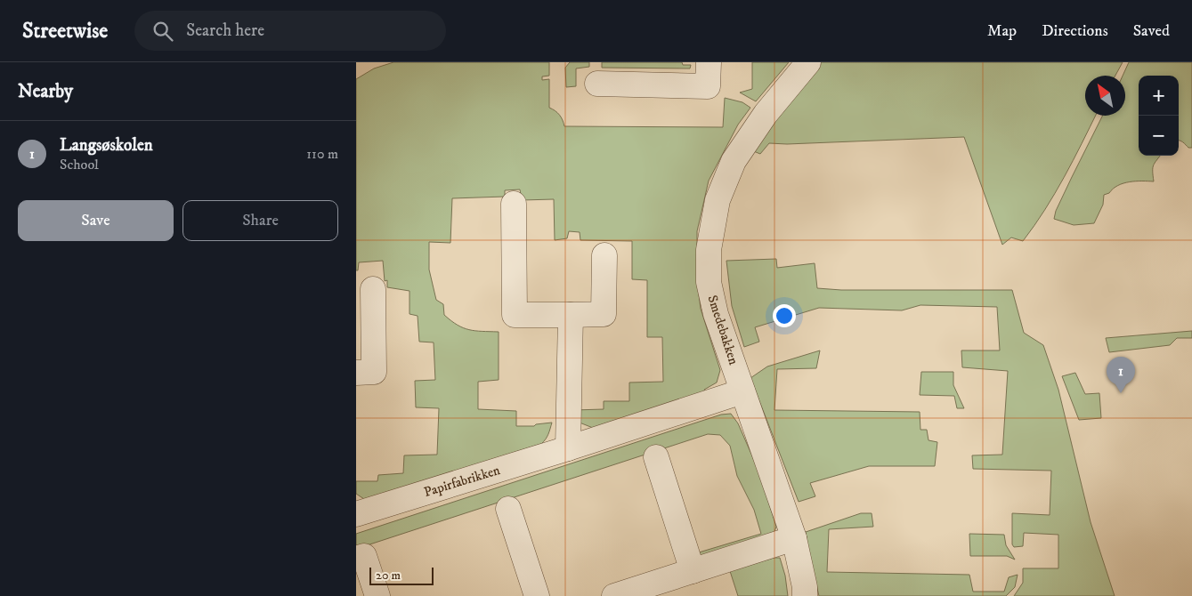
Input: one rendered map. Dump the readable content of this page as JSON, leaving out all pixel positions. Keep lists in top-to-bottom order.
{
  "streets": {
    "street": ["Smedebakken", "Papirfabrikken"]
  },
  "crossings": [
    ["Smedebakken", "Papirfabrikken"]
  ],
  "scale_bar": "20 m",
  "north": "top left",
  "page": {
    "header": "Streetwise",
    "search": "Search here",
    "nav": ["Map", "Directions", "Saved"],
    "heading": "Nearby",
    "map_buttons": ["+", "−"],
    "list": [
      {
        "mark": "1",
        "name": "Langsøskolen",
        "note": "School",
        "value": "110 m"
      }
    ],
    "buttons": ["Save", "Share"],
    "pins": "1",
    "scale": "20 m"
  }
}
